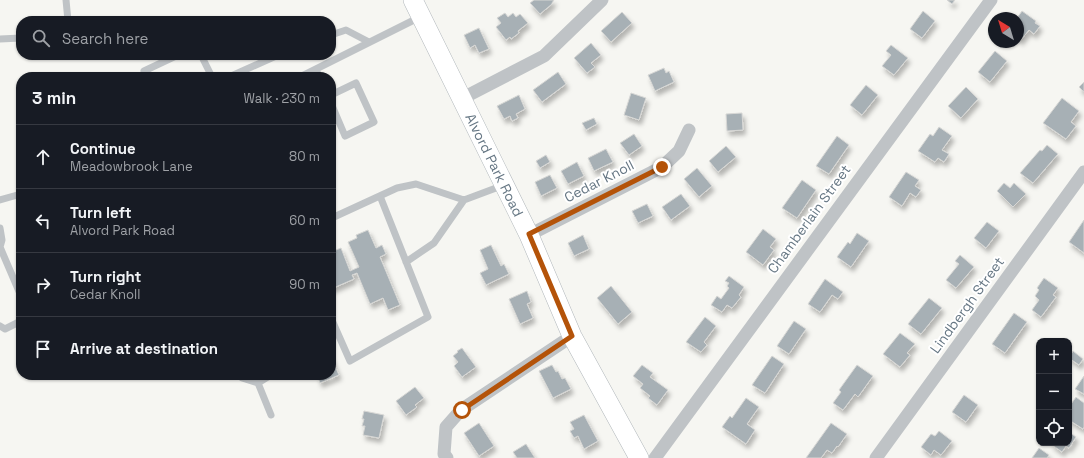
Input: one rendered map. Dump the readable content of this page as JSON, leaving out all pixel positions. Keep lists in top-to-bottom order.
{
  "streets": {
    "street": [
      "Alvord Park Road",
      "Cedar Knoll",
      "Chamberlain Street",
      "Lindbergh Street"
    ]
  },
  "crossings": [
    ["Alvord Park Road", "Cedar Knoll"]
  ],
  "north": "top left",
  "page": {
    "search": "Search here",
    "heading": ["3 min", "Walk · 230 m"],
    "list": [
      ["Continue", "Meadowbrook Lane", "80 m"],
      ["Turn left", "Alvord Park Road", "60 m"],
      ["Turn right", "Cedar Knoll", "90 m"],
      "Arrive at destination"
    ],
    "map_buttons": ["+", "−"]
  }
}
